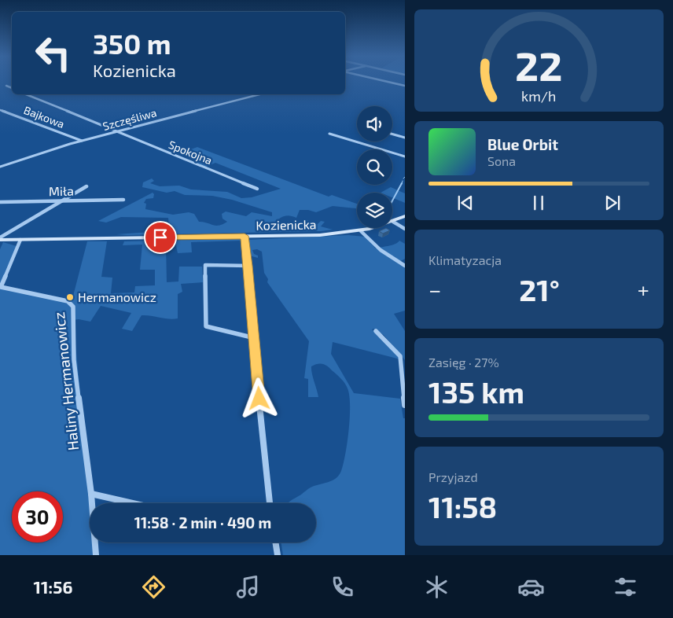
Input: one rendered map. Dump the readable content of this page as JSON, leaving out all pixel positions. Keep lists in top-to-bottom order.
{
  "streets": {
    "main road": ["Kozienicka"],
    "street": [
      "Bajkowa",
      "Szczęśliwa",
      "Spokojna",
      "Miła",
      "Haliny Hermanowicz"
    ]
  },
  "crossings": [
    ["Bajkowa", "Szczęśliwa"],
    ["Szczęśliwa", "Spokojna"],
    ["Kozienicka", "Haliny Hermanowicz"]
  ],
  "places": ["Hermanowicz"],
  "page": {
    "turn": ["350 m", "Kozienicka"],
    "song": ["Blue Orbit", "Sona"],
    "tile": [
      "Klimatyzacja",
      ["Zasięg · 27%", "135 km"],
      ["Przyjazd", "11:58"]
    ],
    "heat": ["−", "21°", "+"],
    "limit": "30",
    "trip": "11:58 · 2 min · 490 m",
    "tabs": "11:56",
    "gauge": ["22", "km/h"]
  }
}
